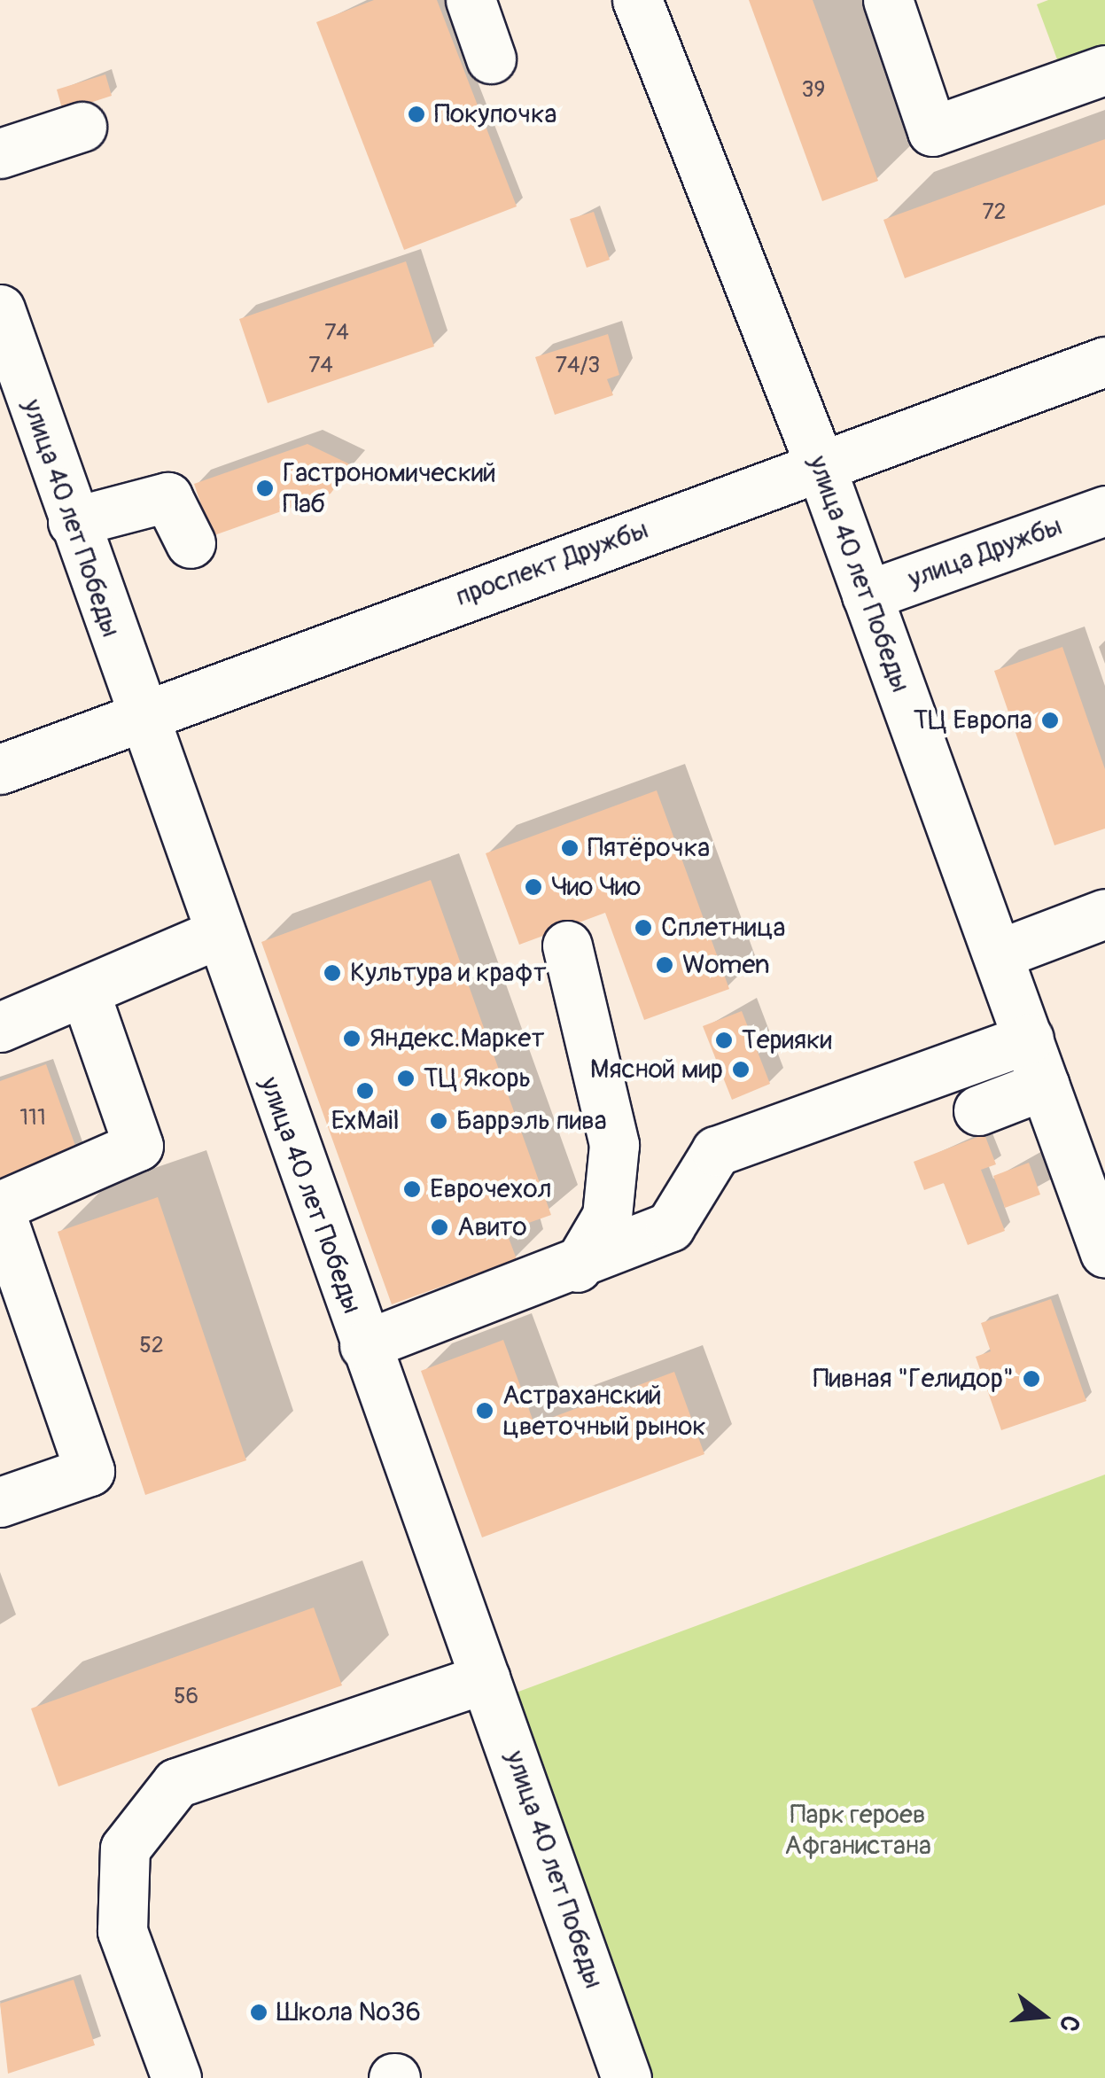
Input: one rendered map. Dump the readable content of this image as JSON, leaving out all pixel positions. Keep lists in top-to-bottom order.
{
  "streets": {
    "street": ["улица 40 лет Победы", "улица Дружбы", "проспект Дружбы"]
  },
  "crossings": [
    ["улица 40 лет Победы", "улица Дружбы"],
    ["улица 40 лет Победы", "проспект Дружбы"]
  ],
  "parks": ["Парк героев Афганистана"],
  "places": [
    "Покупочка",
    "Гастрономический Паб",
    "ТЦ Европа",
    "Пятёрочка",
    "Чио Чио",
    "Сплетница",
    "Women",
    "Культура и крафт",
    "Яндекс.Маркет",
    "Терияки",
    "Мясной мир",
    "ТЦ Якорь",
    "ExMail",
    "Баррэль пива",
    "Еврочехол",
    "Авито",
    "Пивная \"Гелидор\"",
    "Астраханский цветочный рынок",
    "Школа №36"
  ],
  "house_numbers": [
    "39",
    "72",
    "74",
    "74",
    "74/3",
    "111",
    "52",
    "56"
  ],
  "north": "right"
}
